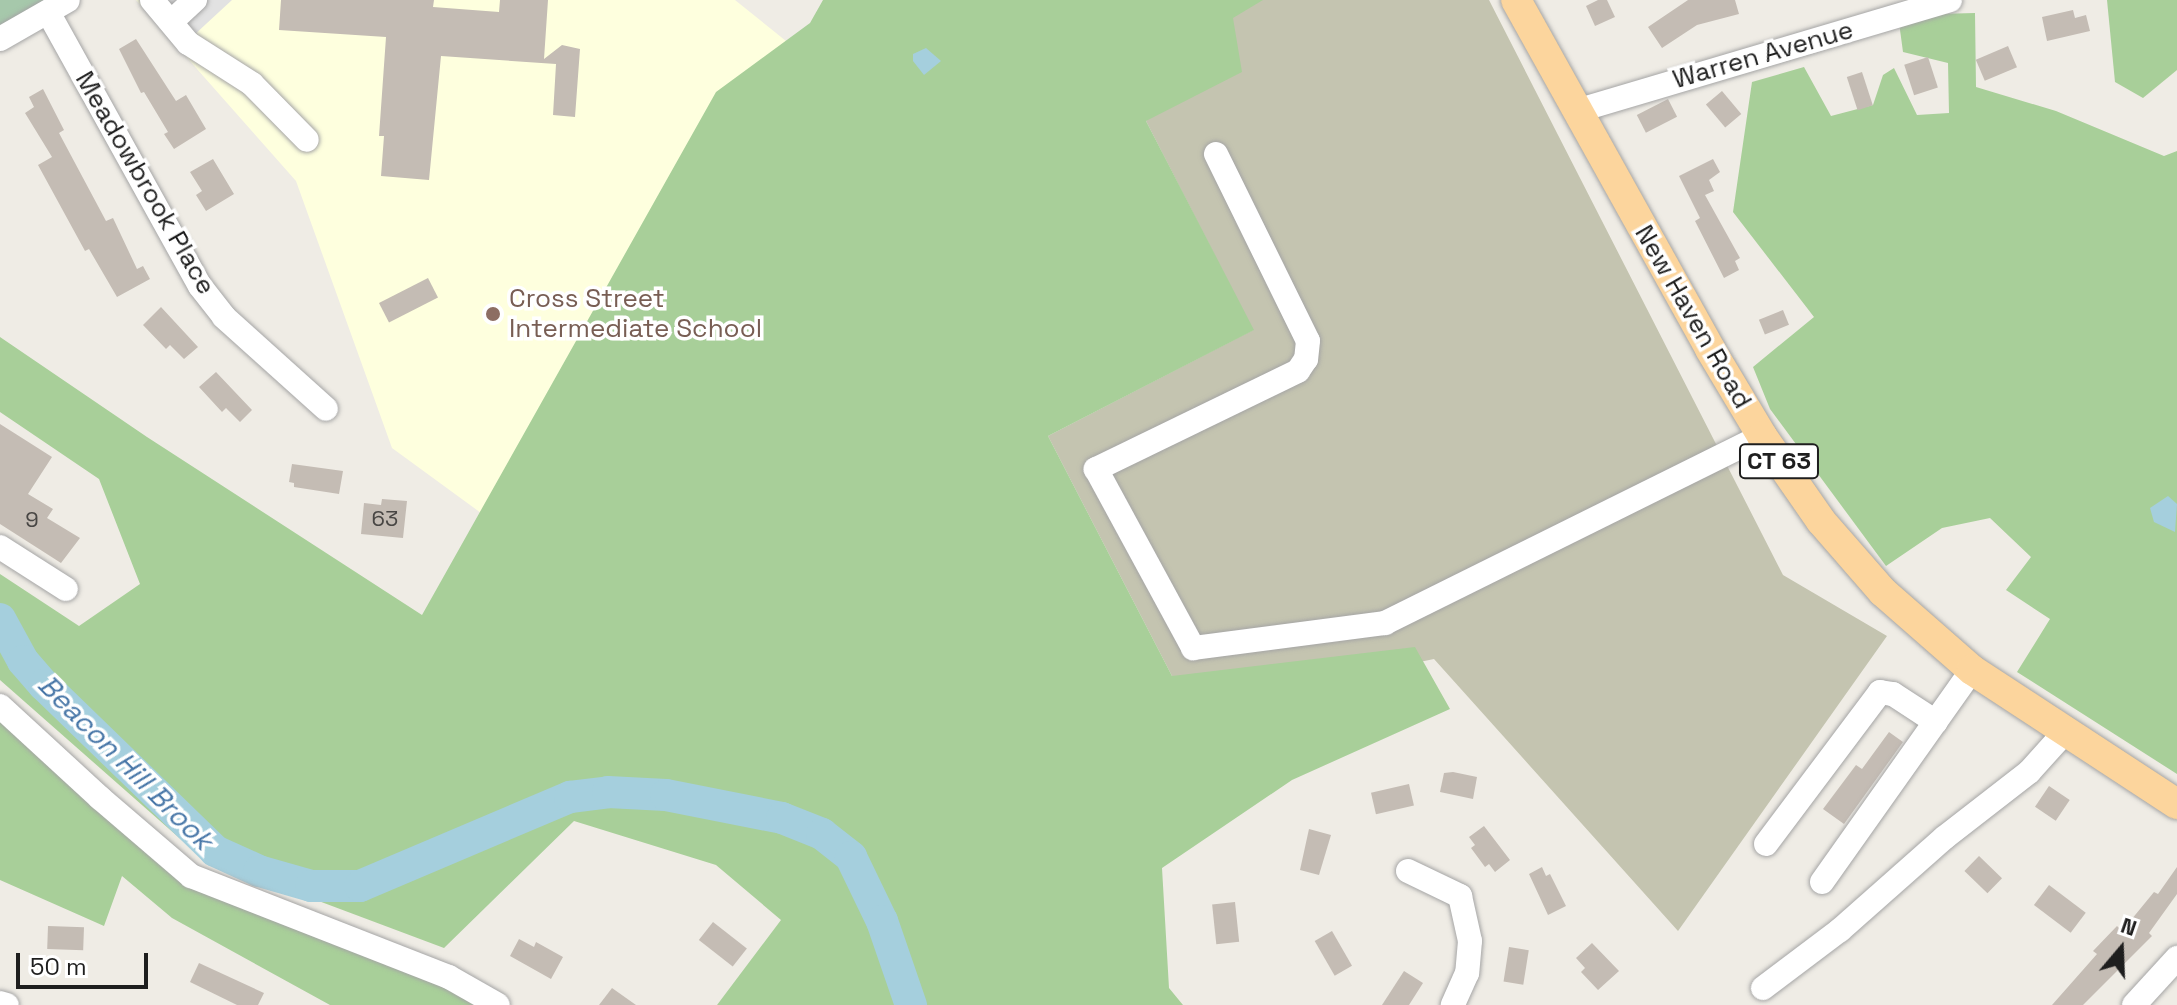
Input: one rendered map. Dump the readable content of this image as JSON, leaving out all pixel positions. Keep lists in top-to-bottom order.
{
  "streets": {
    "main road": ["New Haven Road", "CT 63"],
    "street": ["Warren Avenue", "Meadowbrook Place"]
  },
  "crossings": [
    ["Warren Avenue", "New Haven Road"]
  ],
  "water": ["Beacon Hill Brook"],
  "places": ["Cross Street Intermediate School"],
  "house_numbers": ["63", "9"],
  "scale_bar": "50 m",
  "north": "top"
}
